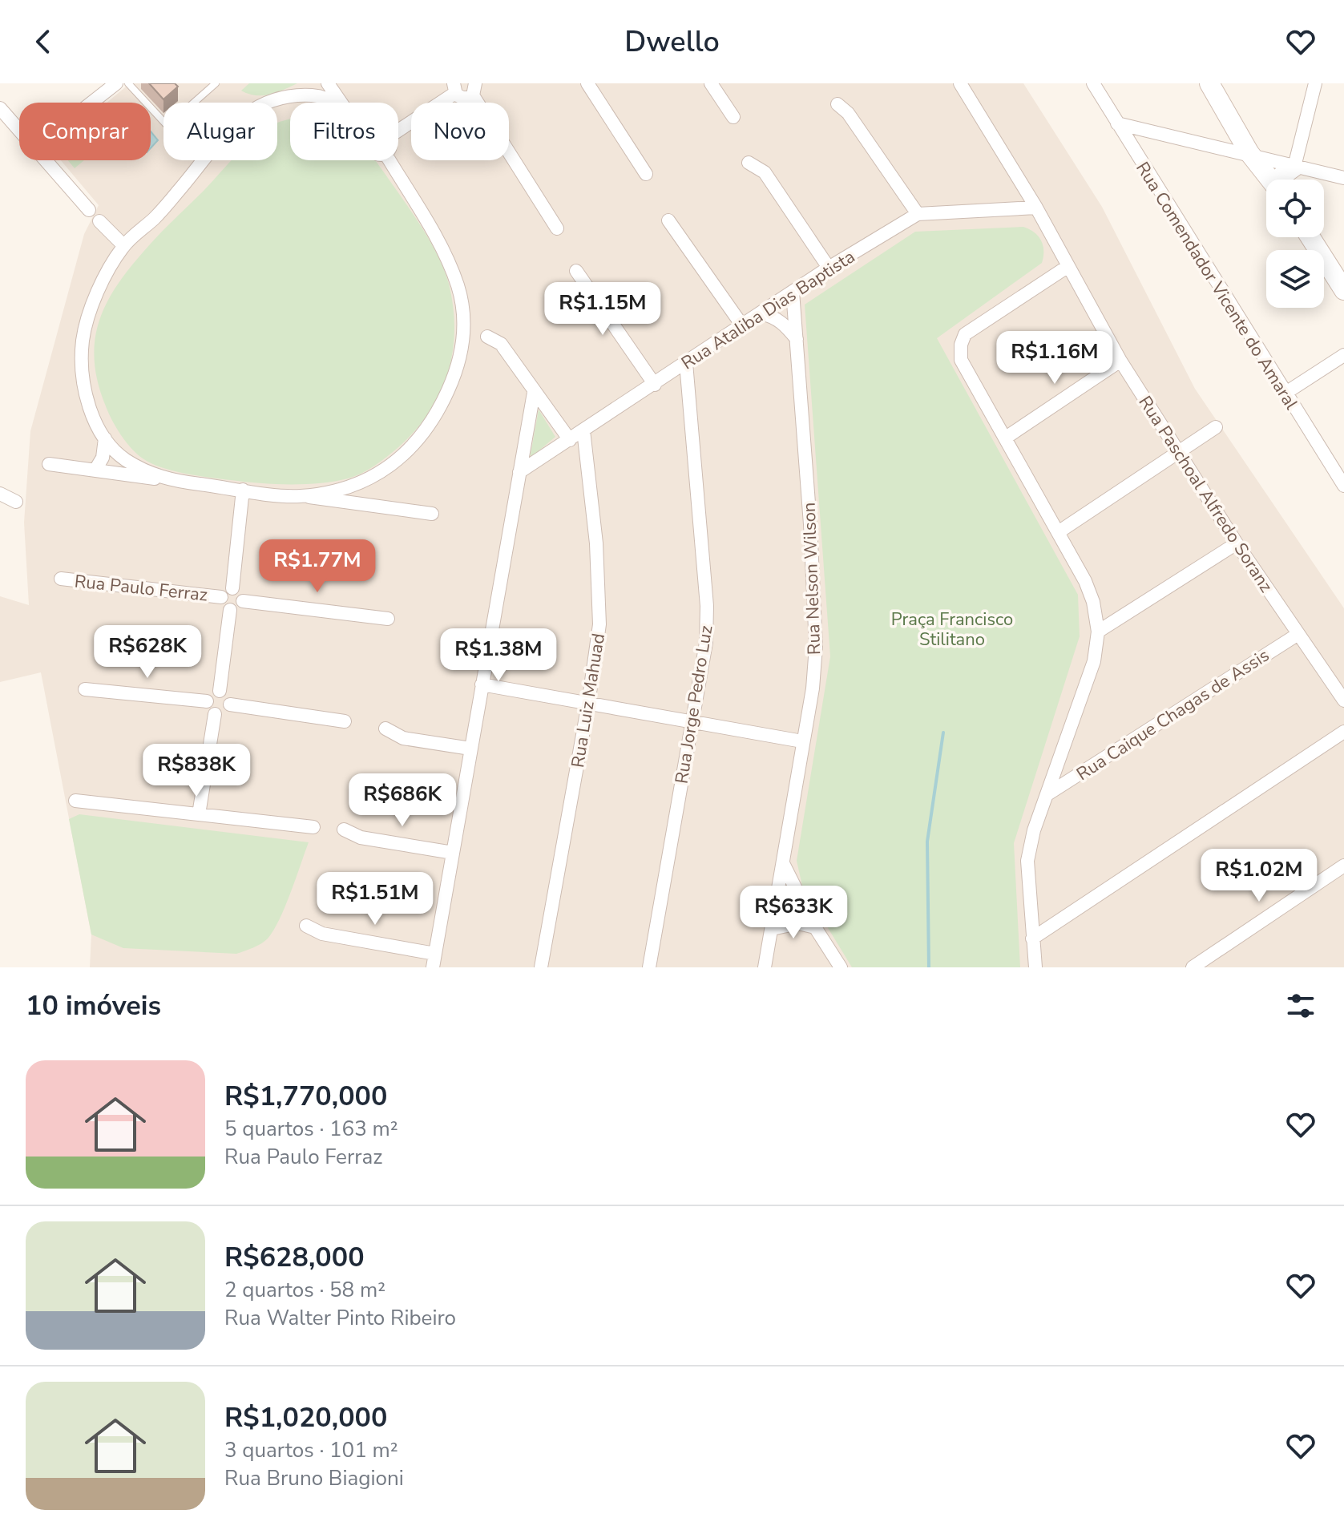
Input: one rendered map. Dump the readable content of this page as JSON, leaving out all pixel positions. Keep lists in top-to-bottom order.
{
  "streets": {
    "street": [
      "Rua Comendador Vicente do Amaral",
      "Rua Ataliba Dias Baptista",
      "Rua Paschoal Alfredo Soranz",
      "Rua Nelson Wilson",
      "Rua Paulo Ferraz",
      "Rua Luiz Mahuad",
      "Rua Jorge Pedro Luz",
      "Rua Caique Chagas de Assis"
    ]
  },
  "crossings": [
    ["Rua Ataliba Dias Baptista", "Rua Paschoal Alfredo Soranz"],
    ["Rua Ataliba Dias Baptista", "Rua Nelson Wilson"],
    ["Rua Ataliba Dias Baptista", "Rua Luiz Mahuad"],
    ["Rua Ataliba Dias Baptista", "Rua Jorge Pedro Luz"],
    ["Rua Paschoal Alfredo Soranz", "Rua Caique Chagas de Assis"]
  ],
  "parks": ["Praça Francisco Stilitano"],
  "page": {
    "header": "Dwello",
    "chip": [
      "Comprar",
      "Alugar",
      "Filtros",
      "Novo"
    ],
    "price": [
      "R$1.15M",
      "R$1.16M",
      "R$1.77M",
      "R$628K",
      "R$1.38M",
      "R$838K",
      "R$686K",
      "R$1.02M",
      "R$1.51M",
      "R$633K"
    ],
    "heading": "10 imóveis",
    "list": [
      {
        "name": "R$1,770,000",
        "note": "5 quartos · 163 m² · Rua Paulo Ferraz"
      },
      {
        "name": "R$628,000",
        "note": "2 quartos · 58 m² · Rua Walter Pinto Ribeiro"
      },
      {
        "name": "R$1,020,000",
        "note": "3 quartos · 101 m² · Rua Bruno Biagioni"
      }
    ]
  }
}
